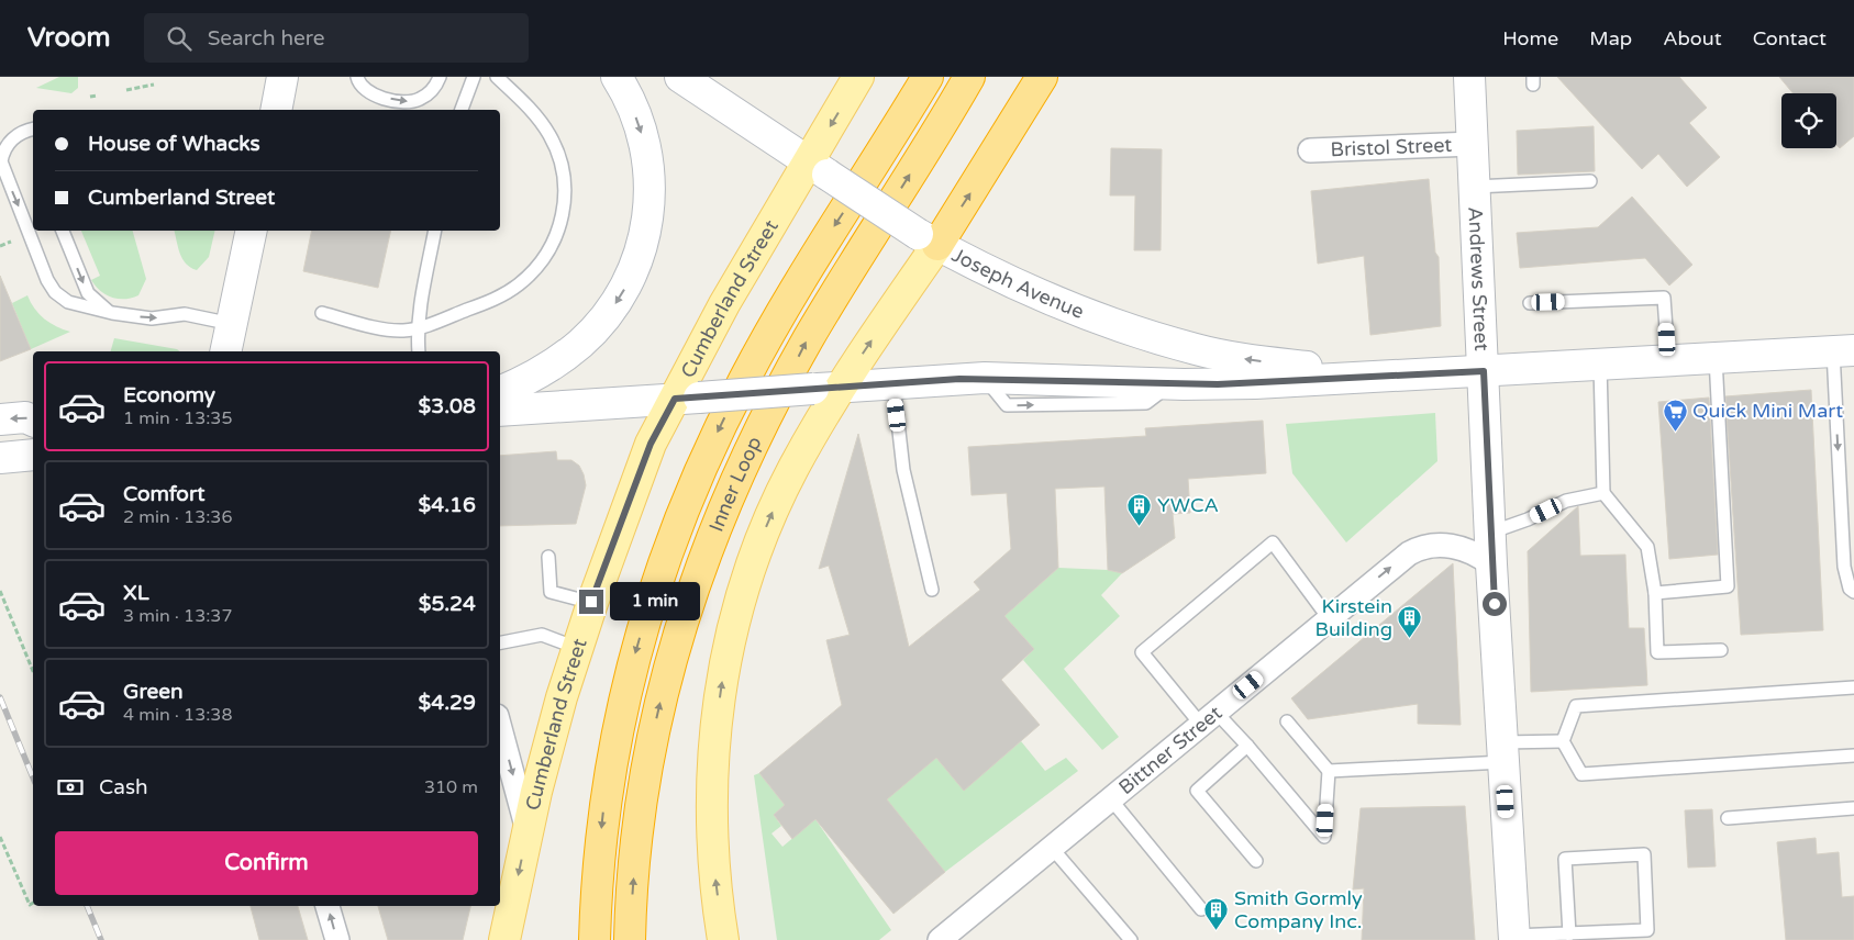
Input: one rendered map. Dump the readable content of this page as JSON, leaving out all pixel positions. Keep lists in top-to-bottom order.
{
  "streets": {
    "highway": ["Inner Loop"],
    "main road": ["Andrews Street", "Joseph Avenue", "Cumberland Street"],
    "street": ["Bristol Street", "Bittner Street"]
  },
  "crossings": [
    ["Bristol Street", "Andrews Street"],
    ["Andrews Street", "Bittner Street"],
    ["Joseph Avenue", "Cumberland Street"]
  ],
  "places": {
    "supermarket": ["Quick Mini Mart"],
    "building": ["YWCA", "Kirstein Building", "Smith Gormly Company Inc."]
  },
  "page": {
    "header": "Vroom",
    "search": "Search here",
    "nav": [
      "Home",
      "Map",
      "About",
      "Contact"
    ],
    "banner": ["House of Whacks", "Cumberland Street"],
    "list": [
      {
        "name": "Economy",
        "note": "1 min · 13:35",
        "value": "$3.08"
      },
      {
        "name": "Comfort",
        "note": "2 min · 13:36",
        "value": "$4.16"
      },
      {
        "name": "XL",
        "note": "3 min · 13:37",
        "value": "$5.24"
      },
      {
        "name": "Green",
        "note": "4 min · 13:38",
        "value": "$4.29"
      }
    ],
    "bubble": "1 min",
    "pay": ["Cash", "310 m"],
    "buttons": "Confirm"
  }
}
